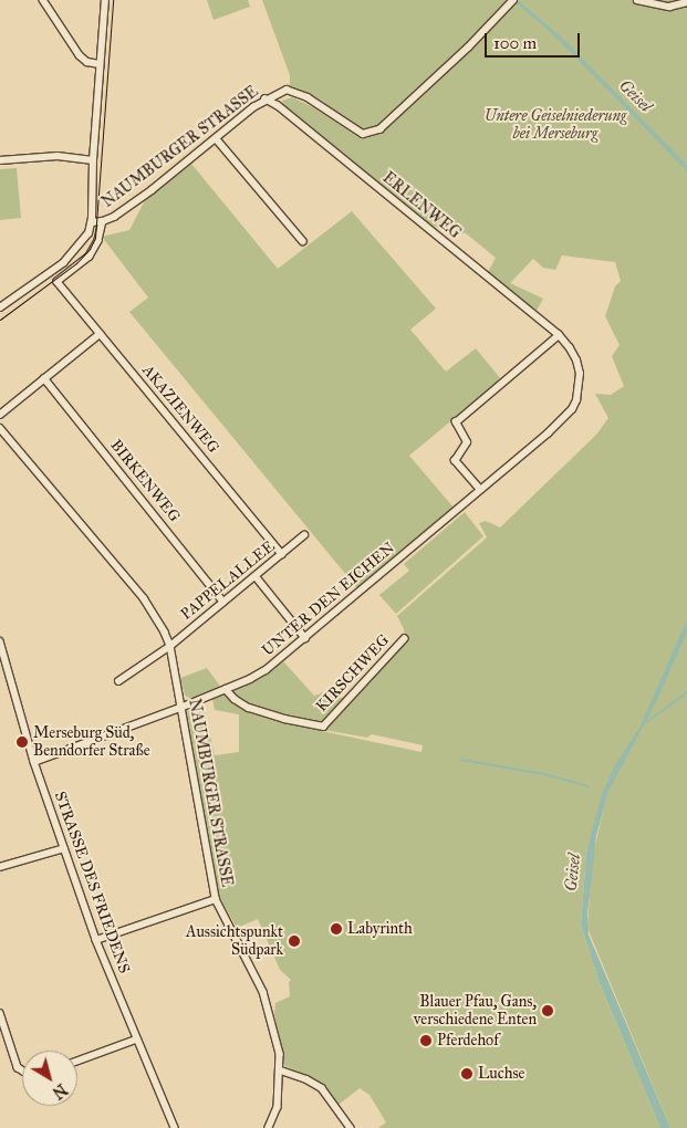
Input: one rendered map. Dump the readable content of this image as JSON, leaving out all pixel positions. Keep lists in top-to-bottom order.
{
  "streets": {
    "street": [
      "NAUMBURGER STRASSE",
      "ERLENWEG",
      "AKAZIENWEG",
      "BIRKENWEG",
      "PAPPELALLEE",
      "UNTER DEN EICHEN",
      "KIRSCHWEG",
      "STRASSE DES FRIEDENS"
    ]
  },
  "crossings": [
    ["NAUMBURGER STRASSE", "ERLENWEG"],
    ["NAUMBURGER STRASSE", "AKAZIENWEG"],
    ["NAUMBURGER STRASSE", "PAPPELALLEE"],
    ["NAUMBURGER STRASSE", "UNTER DEN EICHEN"],
    ["ERLENWEG", "UNTER DEN EICHEN"],
    ["AKAZIENWEG", "PAPPELALLEE"],
    ["BIRKENWEG", "PAPPELALLEE"],
    ["UNTER DEN EICHEN", "KIRSCHWEG"],
    ["UNTER DEN EICHEN", "STRASSE DES FRIEDENS"]
  ],
  "water": ["Geisel"],
  "parks": ["Untere Geiselniederung bei Merseburg"],
  "places": [
    "Merseburg Süd, Benndorfer Straße",
    "Labyrinth",
    "Aussichtspunkt Südpark",
    "Blauer Pfau, Gans, verschiedene Enten",
    "Pferdehof",
    "Luchse"
  ],
  "scale_bar": "100 m",
  "north": "bottom right"
}
